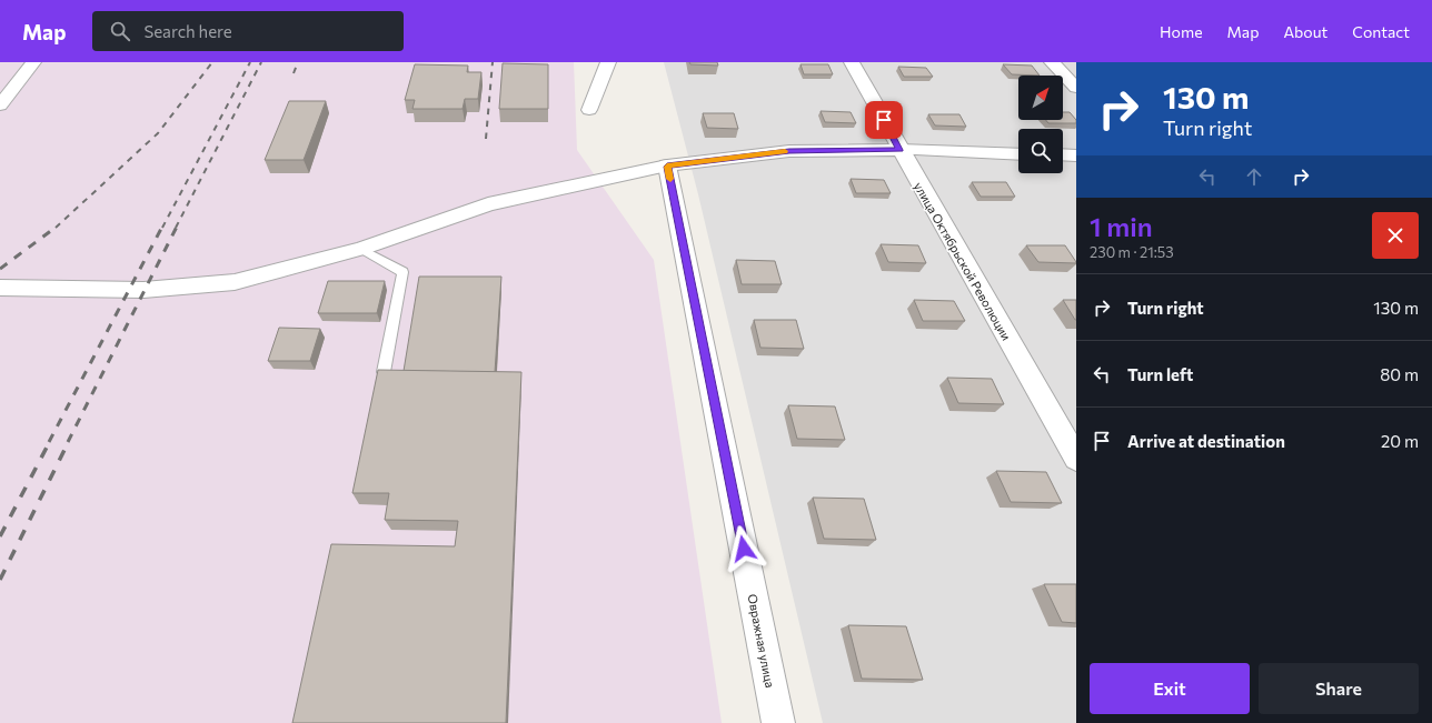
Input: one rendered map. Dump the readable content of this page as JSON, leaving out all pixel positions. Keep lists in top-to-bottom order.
{
  "streets": {
    "street": ["улица Октябрьской Революции", "Овражная улица"]
  },
  "north": "top right",
  "page": {
    "header": "Map",
    "search": "Search here",
    "nav": [
      "Home",
      "Map",
      "About",
      "Contact"
    ],
    "turn": ["130 m", "Turn right"],
    "heading": ["1 min", "230 m · 21:53"],
    "list": [
      {
        "name": "Turn right",
        "value": "130 m"
      },
      {
        "name": "Turn left",
        "value": "80 m"
      },
      {
        "name": "Arrive at destination",
        "value": "20 m"
      }
    ],
    "buttons": ["Exit", "Share"]
  }
}
